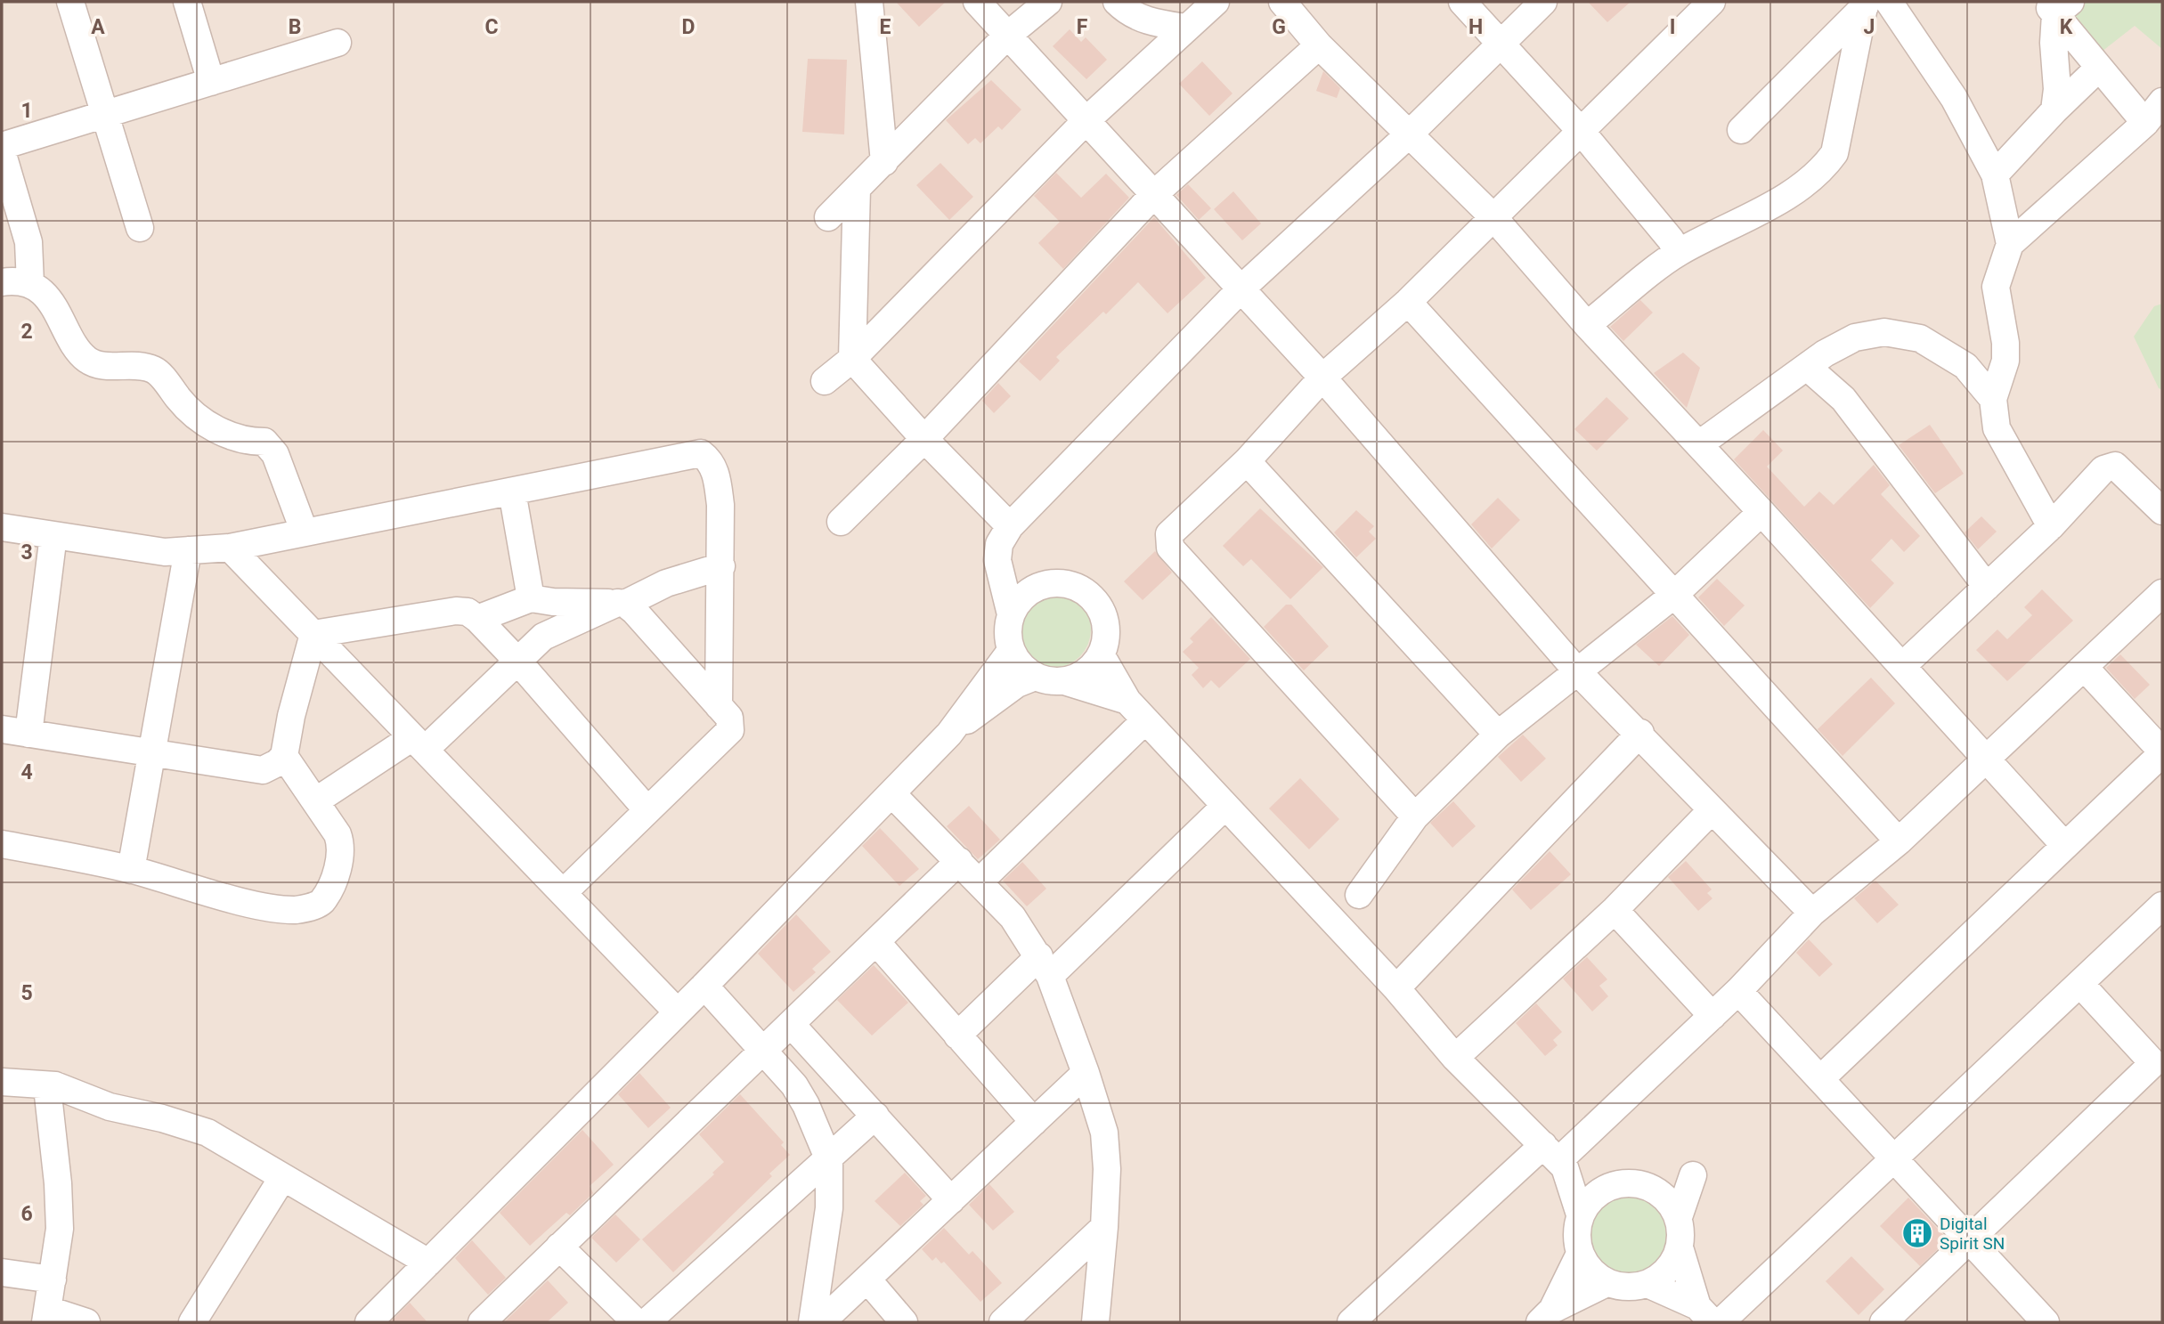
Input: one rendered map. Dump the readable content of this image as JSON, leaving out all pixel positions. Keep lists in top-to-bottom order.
{
  "places": {
    "building": ["Digital Spirit SN"]
  },
  "grid": {
    "columns": [
      "A",
      "B",
      "C",
      "D",
      "E",
      "F",
      "G",
      "H",
      "I",
      "J",
      "K"
    ],
    "rows": [
      "1",
      "2",
      "3",
      "4",
      "5",
      "6"
    ]
  }
}
